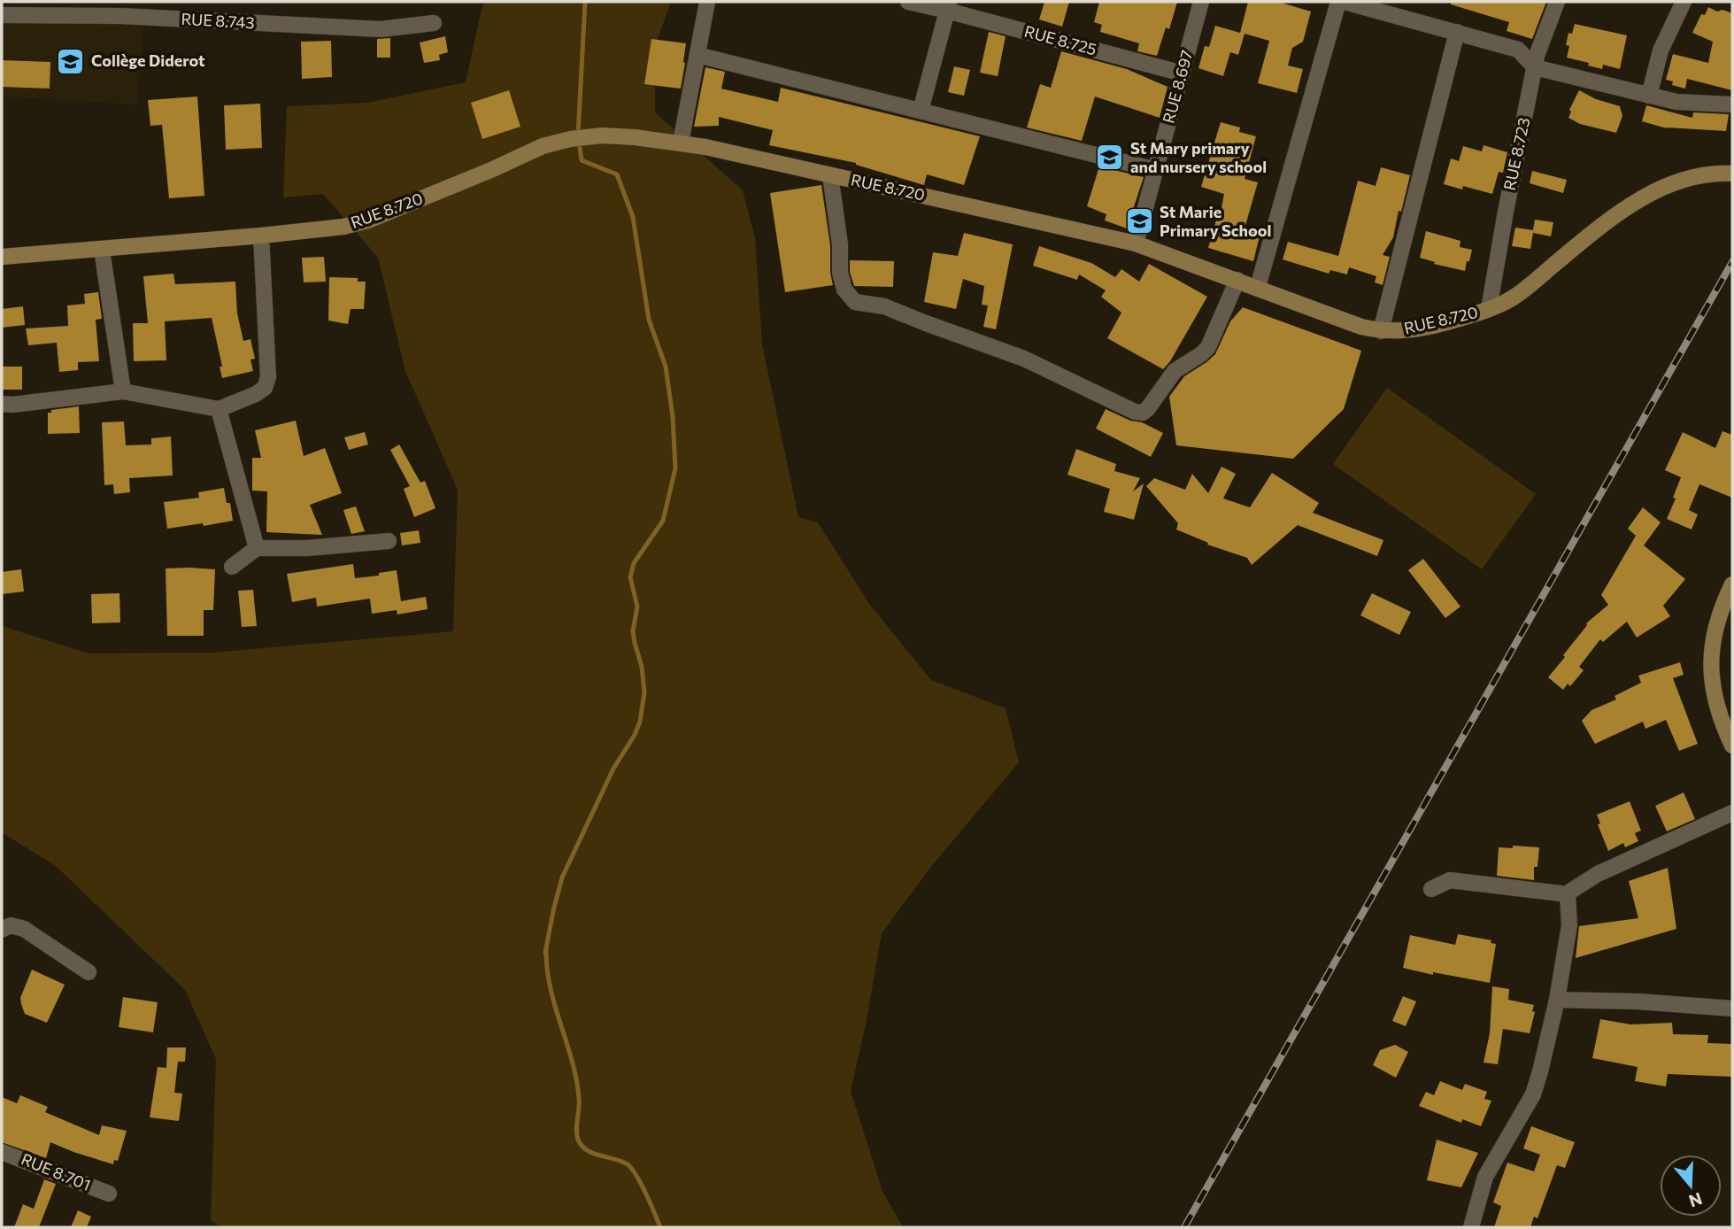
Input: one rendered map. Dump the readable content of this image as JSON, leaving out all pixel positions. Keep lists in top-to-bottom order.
{
  "streets": {
    "main road": ["RUE 8.720"],
    "street": [
      "RUE 8.743",
      "RUE 8.725",
      "RUE 8.697",
      "RUE 8.723",
      "RUE 8.701"
    ]
  },
  "crossings": [
    ["RUE 8.725", "RUE 8.697"],
    ["RUE 8.697", "RUE 8.720"],
    ["RUE 8.723", "RUE 8.720"]
  ],
  "places": {
    "school or university": ["Collège Diderot", "St Mary primary and nursery school", "St Marie Primary School"]
  },
  "north": "bottom"
}
